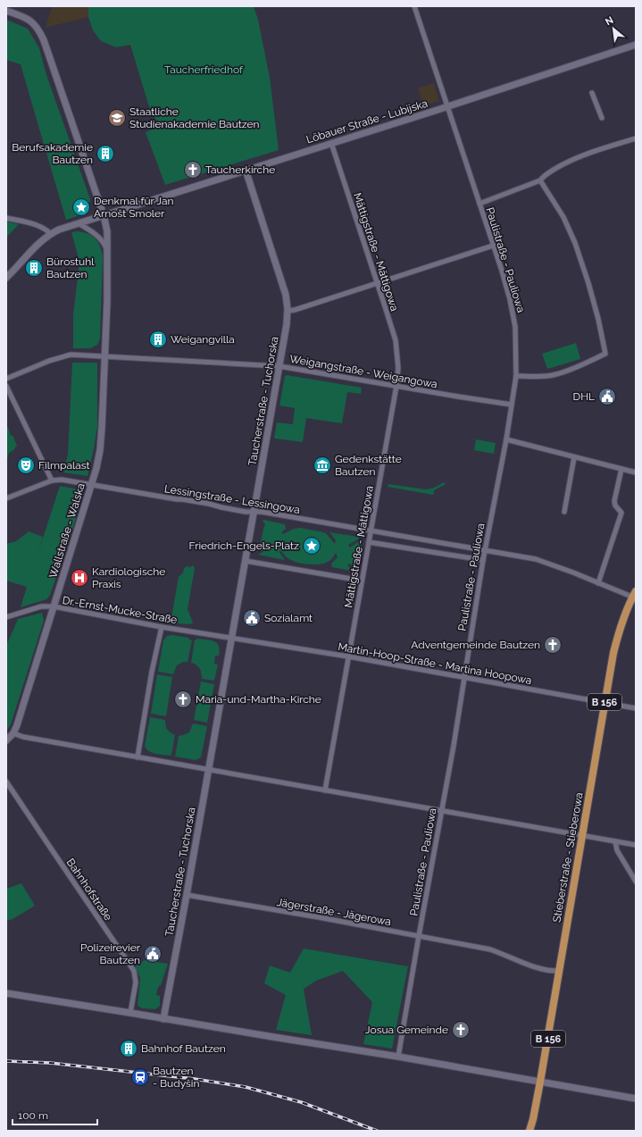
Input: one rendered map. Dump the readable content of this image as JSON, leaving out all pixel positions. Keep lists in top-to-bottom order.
{
  "streets": {
    "main road": ["B 156", "Stieberstraße - Stieberowa"],
    "street": [
      "Löbauer Straße - Lubijska",
      "Mättigstraße - Mättigowa",
      "Paulistraße - Pauliowa",
      "Weigangstraße - Weigangowa",
      "Taucherstraße - Tuchorska",
      "Lessingstraße - Lessingowa",
      "Wallstraße - Walska",
      "Dr.-Ernst-Mucke-Straße",
      "Martin-Hoop-Straße - Martina Hoopowa",
      "Bahnhofstraße",
      "Jägerstraße - Jägerowa"
    ]
  },
  "crossings": [
    ["Löbauer Straße - Lubijska", "Mättigstraße - Mättigowa"],
    ["Löbauer Straße - Lubijska", "Paulistraße - Pauliowa"],
    ["Löbauer Straße - Lubijska", "Taucherstraße - Tuchorska"],
    ["Löbauer Straße - Lubijska", "Wallstraße - Walska"],
    ["Mättigstraße - Mättigowa", "Weigangstraße - Weigangowa"],
    ["Mättigstraße - Mättigowa", "Lessingstraße - Lessingowa"],
    ["Mättigstraße - Mättigowa", "Martin-Hoop-Straße - Martina Hoopowa"],
    ["Paulistraße - Pauliowa", "Weigangstraße - Weigangowa"],
    ["Paulistraße - Pauliowa", "Lessingstraße - Lessingowa"],
    ["Paulistraße - Pauliowa", "Martin-Hoop-Straße - Martina Hoopowa"],
    ["Paulistraße - Pauliowa", "Jägerstraße - Jägerowa"],
    ["Weigangstraße - Weigangowa", "Taucherstraße - Tuchorska"],
    ["Weigangstraße - Weigangowa", "Wallstraße - Walska"],
    ["Taucherstraße - Tuchorska", "Lessingstraße - Lessingowa"],
    ["Taucherstraße - Tuchorska", "Dr.-Ernst-Mucke-Straße"],
    ["Taucherstraße - Tuchorska", "Martin-Hoop-Straße - Martina Hoopowa"],
    ["Taucherstraße - Tuchorska", "Jägerstraße - Jägerowa"],
    ["Lessingstraße - Lessingowa", "Wallstraße - Walska"],
    ["Lessingstraße - Lessingowa", "Stieberstraße - Stieberowa"],
    ["Wallstraße - Walska", "Dr.-Ernst-Mucke-Straße"],
    ["Dr.-Ernst-Mucke-Straße", "Martin-Hoop-Straße - Martina Hoopowa"],
    ["Martin-Hoop-Straße - Martina Hoopowa", "Stieberstraße - Stieberowa"],
    ["Stieberstraße - Stieberowa", "Jägerstraße - Jägerowa"]
  ],
  "parks": ["Taucherfriedhof"],
  "places": {
    "school or university": ["Staatliche Studienakademie Bautzen"],
    "building": [
      "Berufsakademie Bautzen",
      "Bürostuhl Bautzen",
      "Weigangvilla",
      "Bahnhof Bautzen"
    ],
    "church": [
      "Taucherkirche",
      "Adventgemeinde Bautzen",
      "Maria-und-Martha-Kirche",
      "Josua Gemeinde"
    ],
    "place": ["Denkmal für Jan Arnošt Smoler", "Friedrich-Engels-Platz"],
    "public building": ["DHL", "Sozialamt", "Polizeirevier Bautzen"],
    "theatre": ["Filmpalast"],
    "museum": ["Gedenkstätte Bautzen"],
    "hospital": ["Kardiologische Praxis"],
    "station": ["Bautzen - Budyšin"]
  },
  "scale_bar": "100 m",
  "north": "top left"
}
